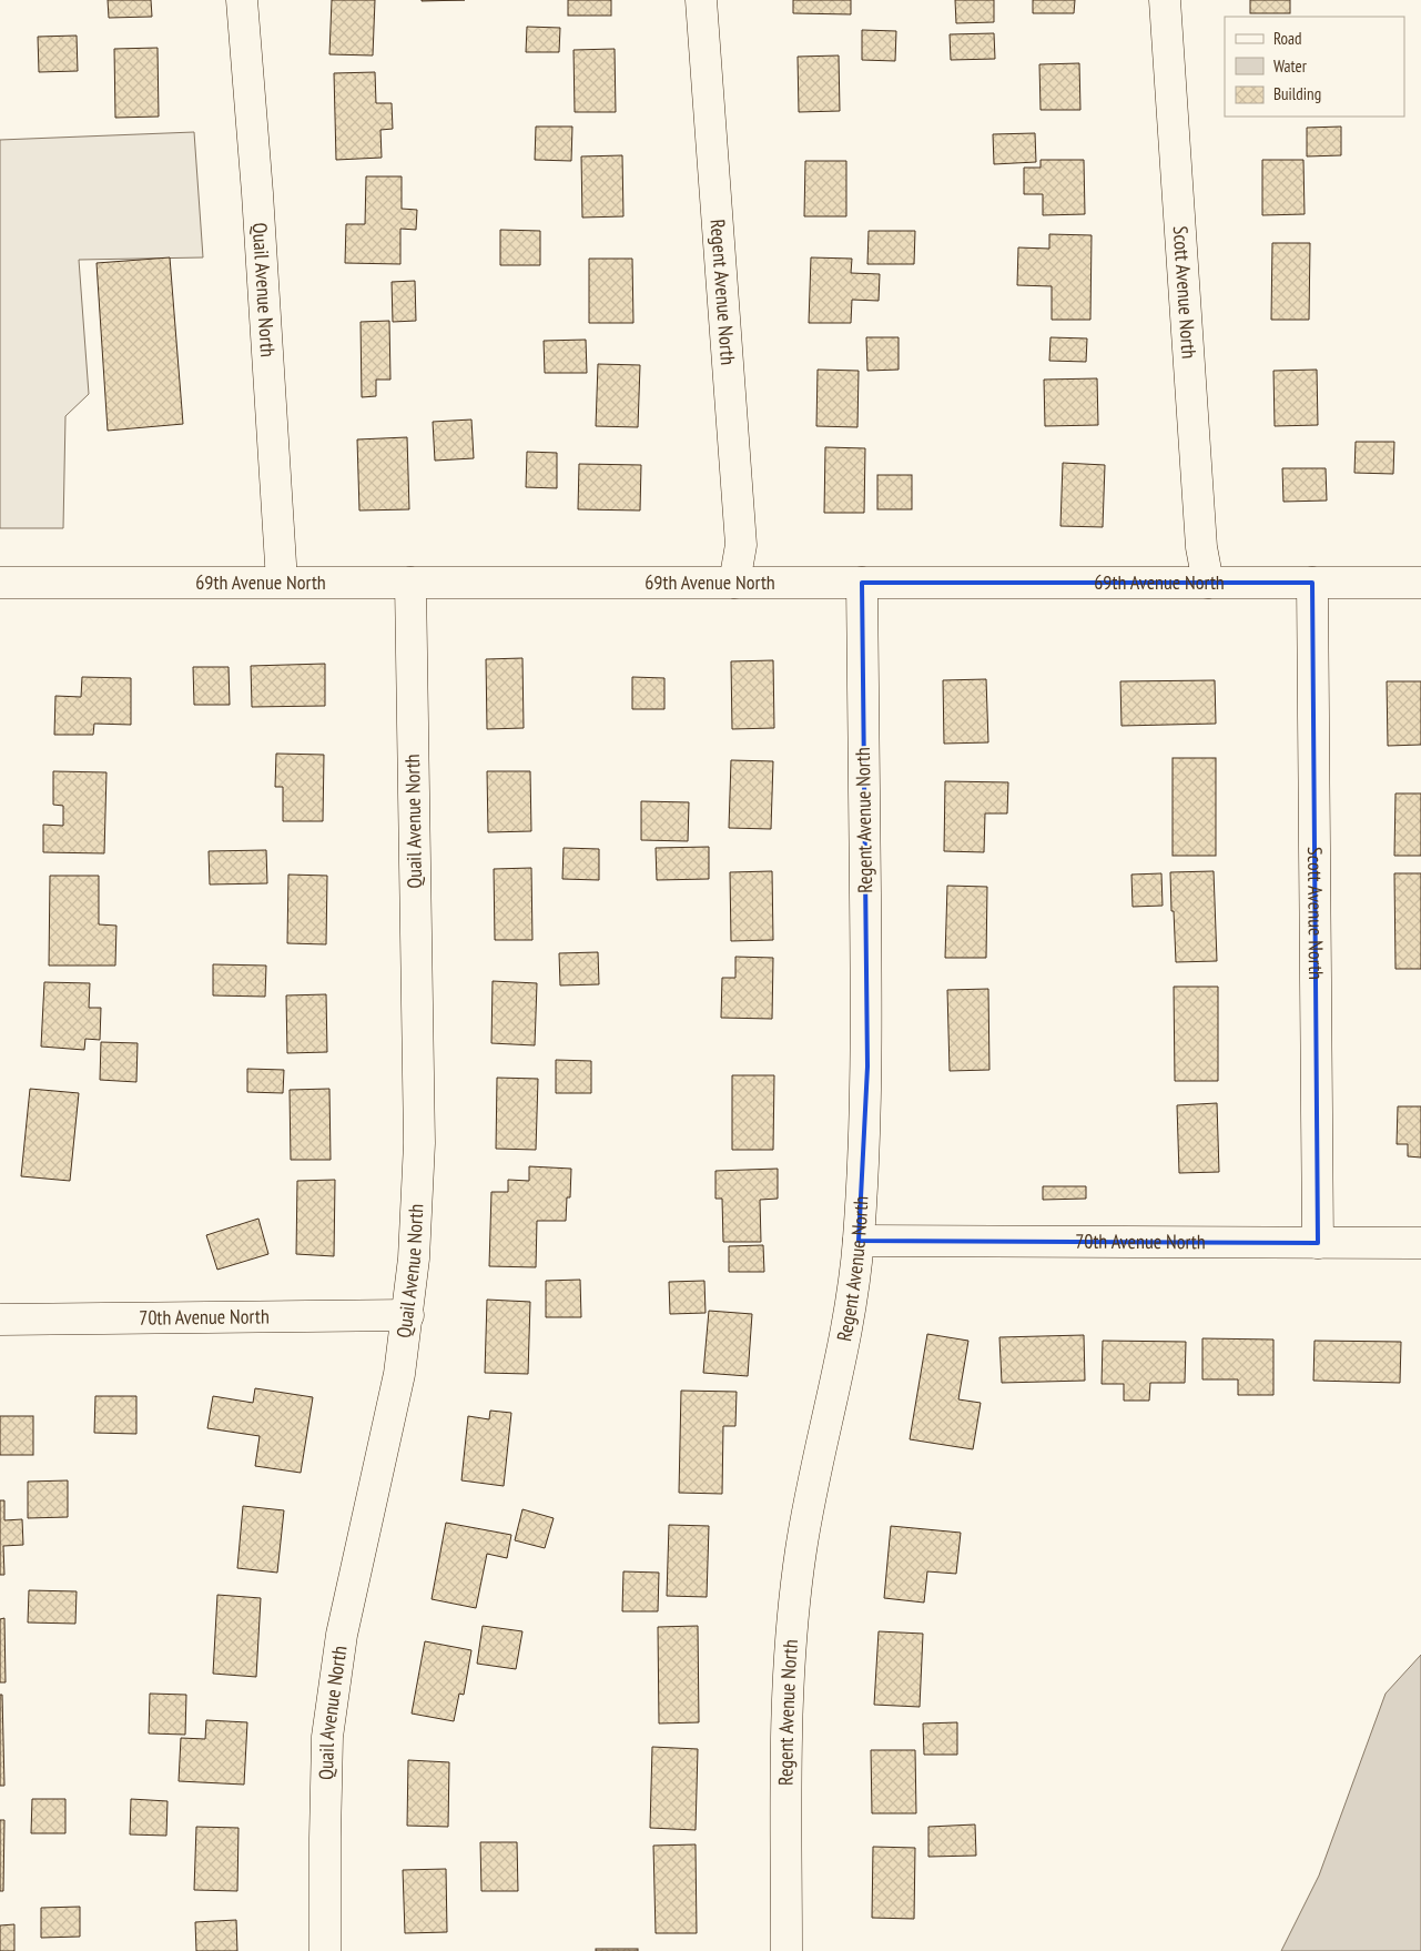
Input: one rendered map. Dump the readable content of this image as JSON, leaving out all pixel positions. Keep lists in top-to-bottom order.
{
  "streets": {
    "street": [
      "Quail Avenue North",
      "Regent Avenue North",
      "Scott Avenue North",
      "69th Avenue North",
      "70th Avenue North"
    ]
  },
  "crossings": [
    ["Quail Avenue North", "69th Avenue North"],
    ["Quail Avenue North", "70th Avenue North"],
    ["Regent Avenue North", "69th Avenue North"],
    ["Regent Avenue North", "70th Avenue North"],
    ["Scott Avenue North", "69th Avenue North"],
    ["Scott Avenue North", "70th Avenue North"]
  ],
  "legend": ["Road", "Water", "Building"]
}
